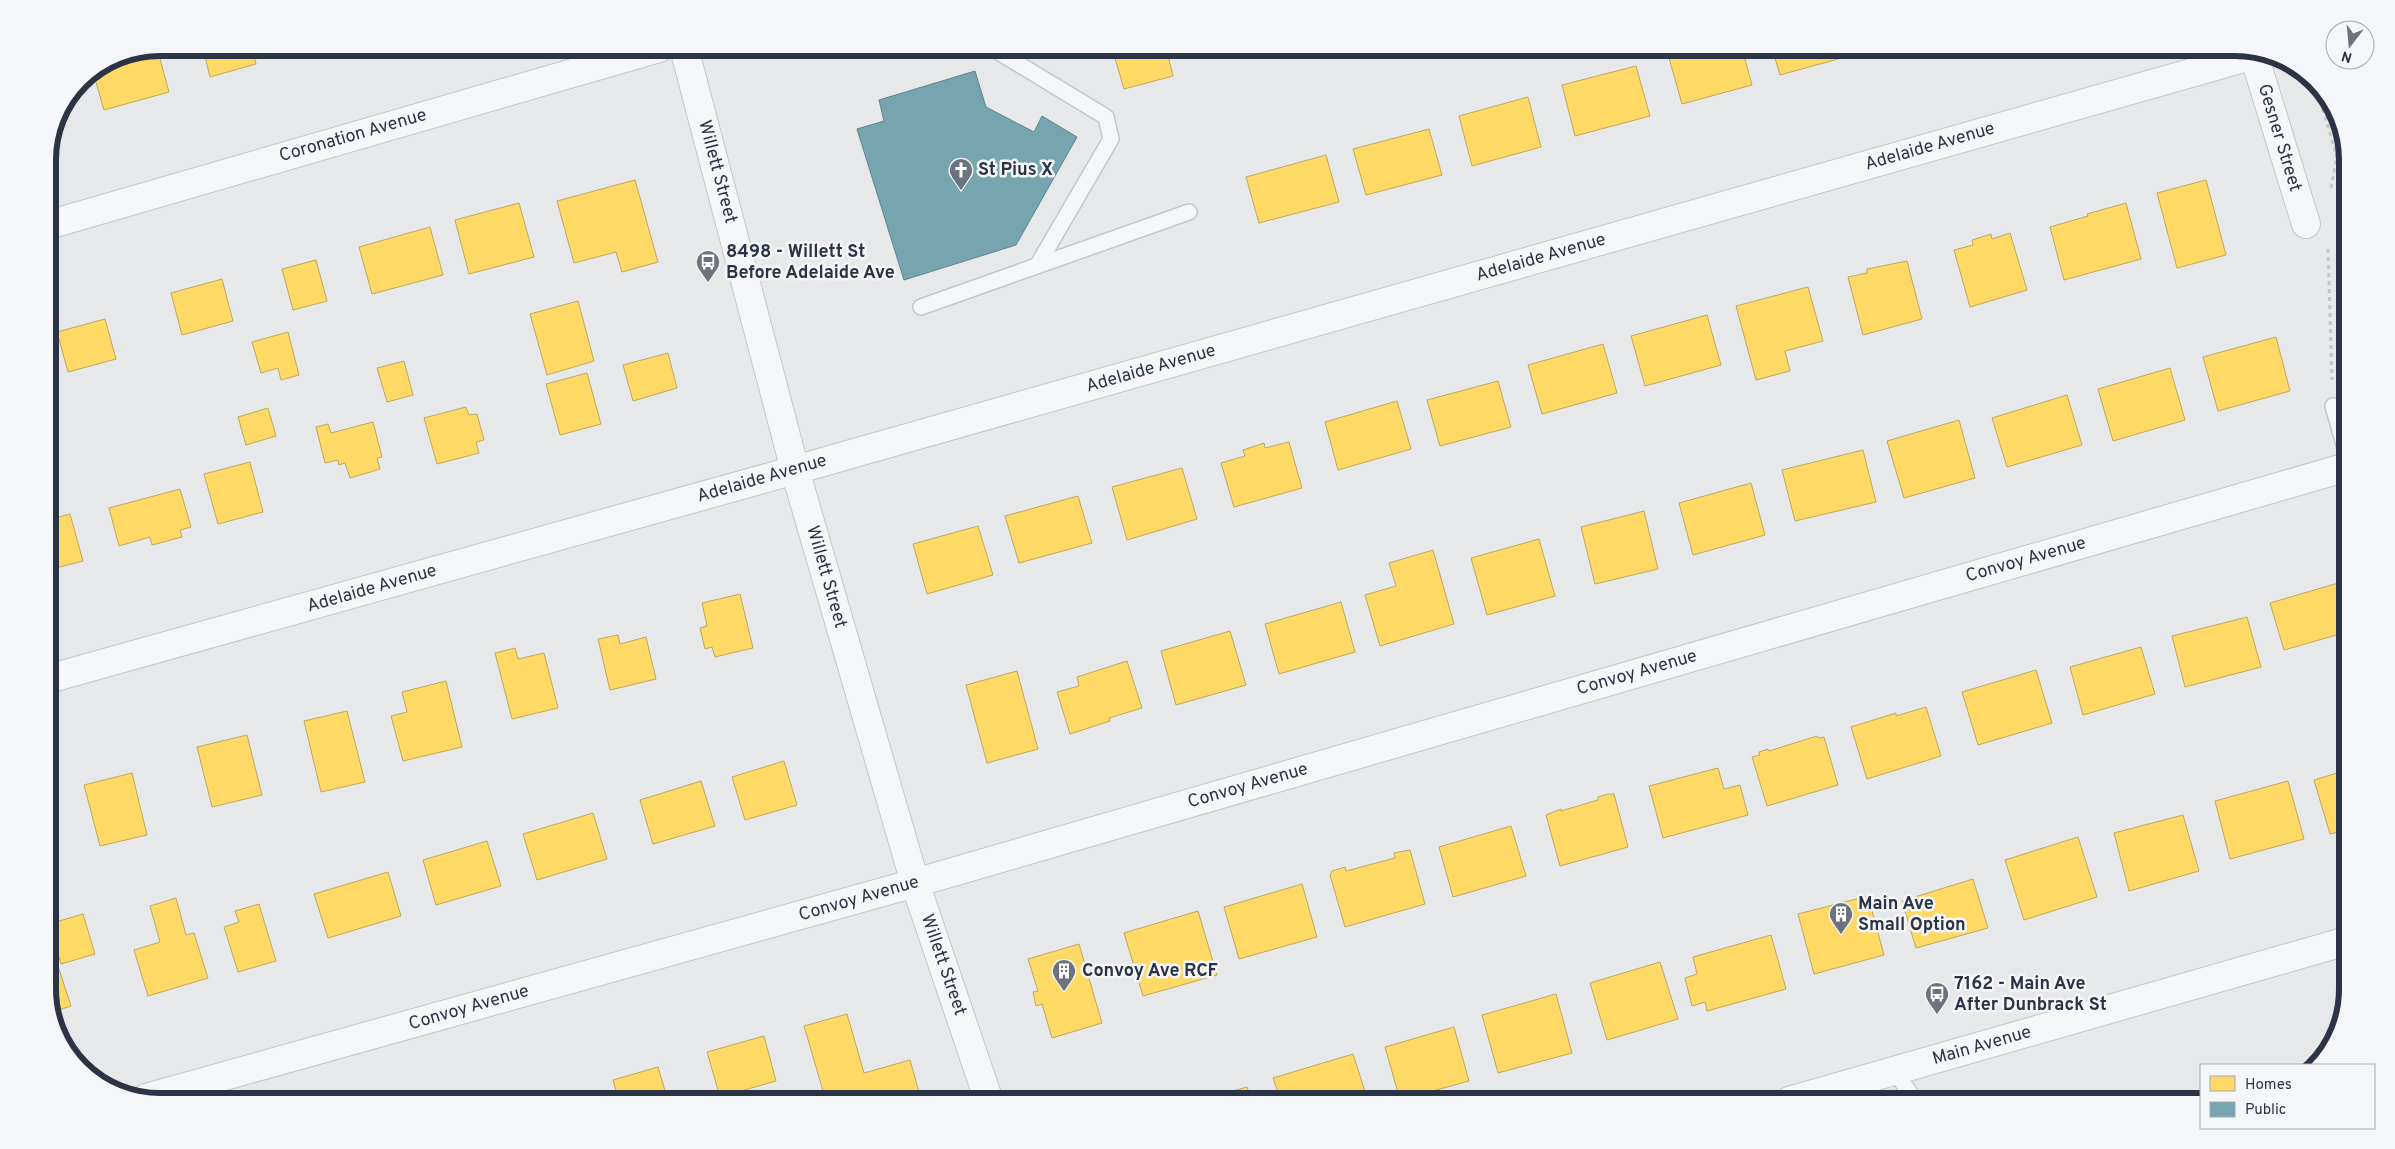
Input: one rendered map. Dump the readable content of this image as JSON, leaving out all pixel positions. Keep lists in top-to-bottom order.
{
  "streets": {
    "street": [
      "Coronation Avenue",
      "Gesner Street",
      "Adelaide Avenue",
      "Willett Street",
      "Convoy Avenue",
      "Main Avenue"
    ]
  },
  "crossings": [
    ["Adelaide Avenue", "Willett Street"],
    ["Willett Street", "Convoy Avenue"]
  ],
  "places": {
    "church": ["St Pius X"],
    "bus stop": ["8498 - Willett St Before Adelaide Ave", "7162 - Main Ave After Dunbrack St"],
    "building": ["Main Ave Small Option", "Convoy Ave RCF"]
  },
  "legend": ["Homes", "Public"],
  "north": "bottom"
}
